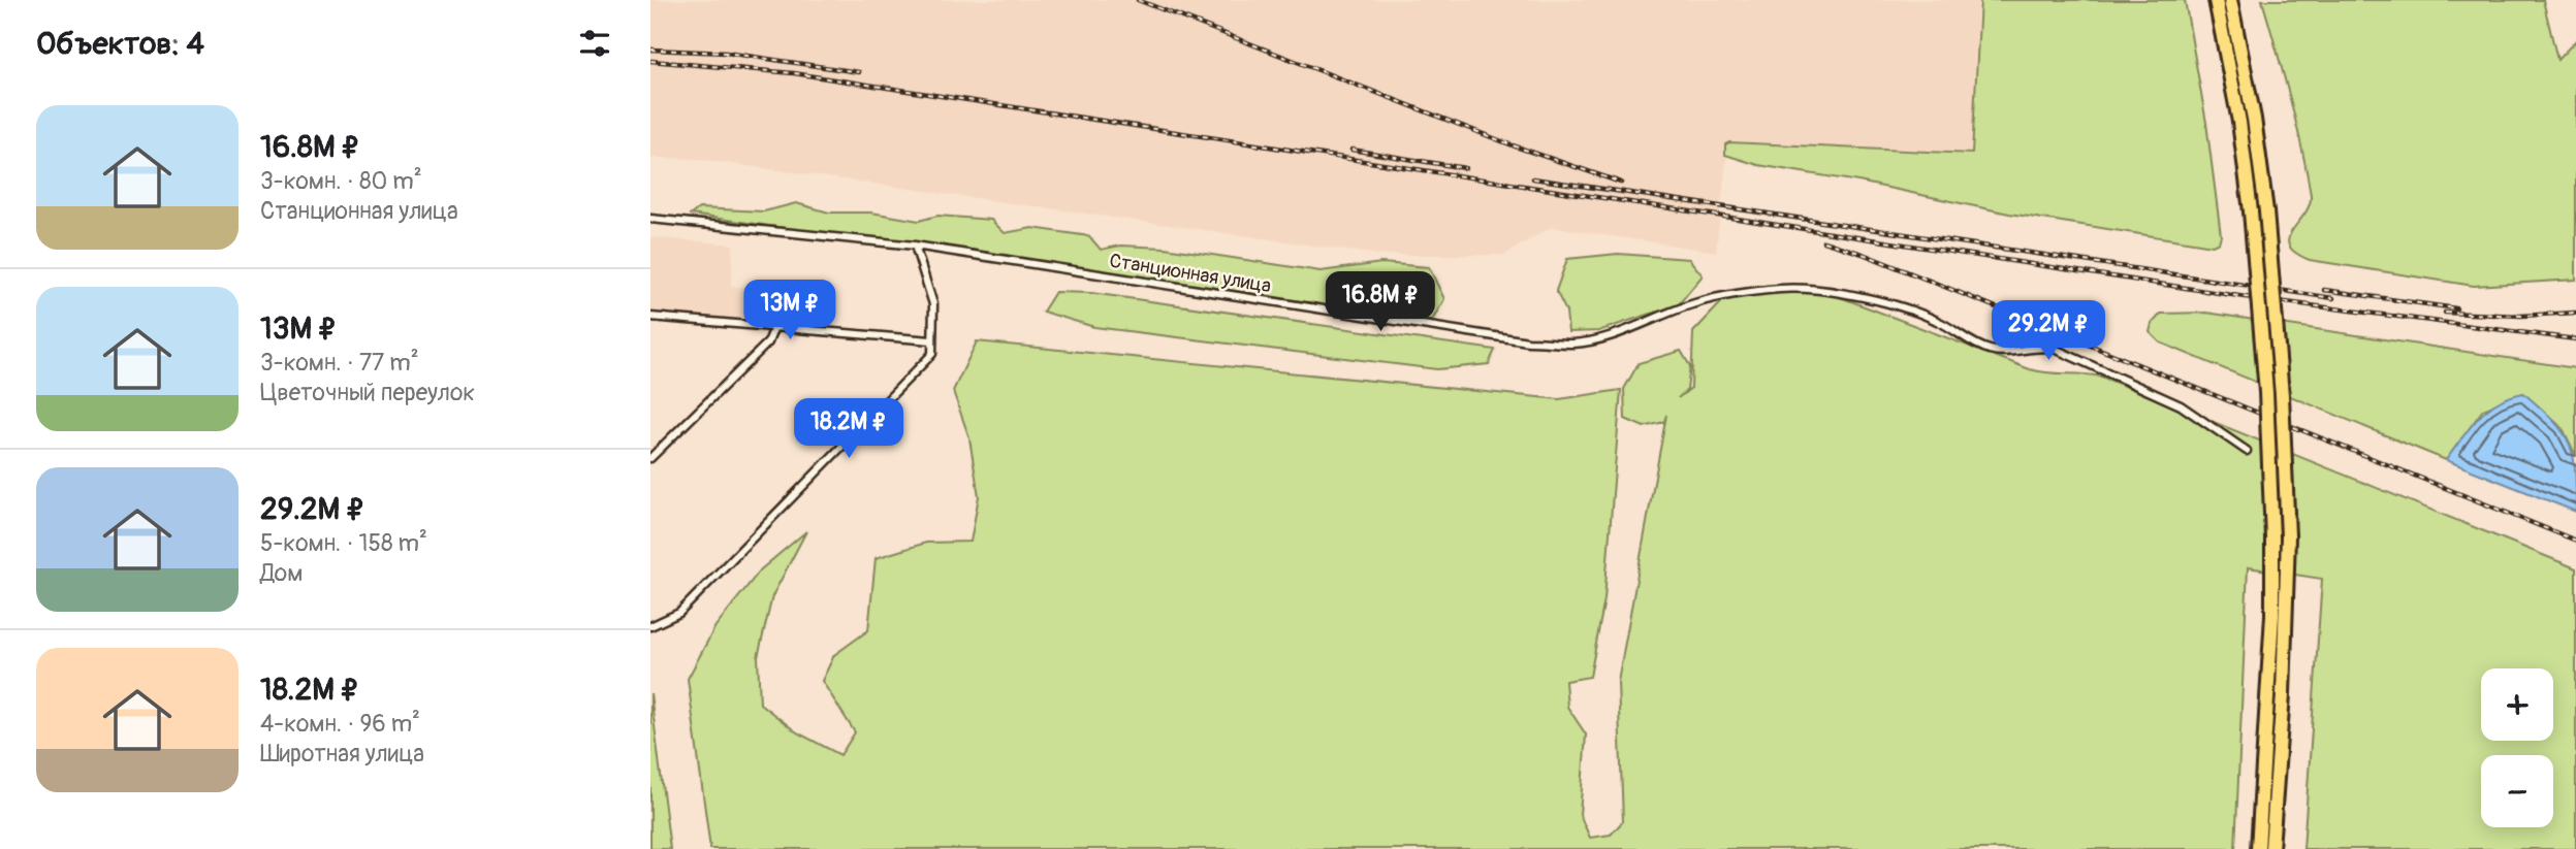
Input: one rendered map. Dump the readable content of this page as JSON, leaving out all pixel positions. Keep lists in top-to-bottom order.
{
  "streets": {
    "street": ["Станционная улица"]
  },
  "page": {
    "heading": "Объектов: 4",
    "list": [
      {
        "name": "16.8M ₽",
        "note": "3-комн. · 80 m² · Станционная улица"
      },
      {
        "name": "13M ₽",
        "note": "3-комн. · 77 m² · Цветочный переулок"
      },
      {
        "name": "29.2M ₽",
        "note": "5-комн. · 158 m² · Дом"
      },
      {
        "name": "18.2M ₽",
        "note": "4-комн. · 96 m² · Широтная улица"
      }
    ],
    "price": [
      "16.8M ₽",
      "13M ₽",
      "29.2M ₽",
      "18.2M ₽"
    ],
    "map_buttons": ["+", "−"]
  }
}
